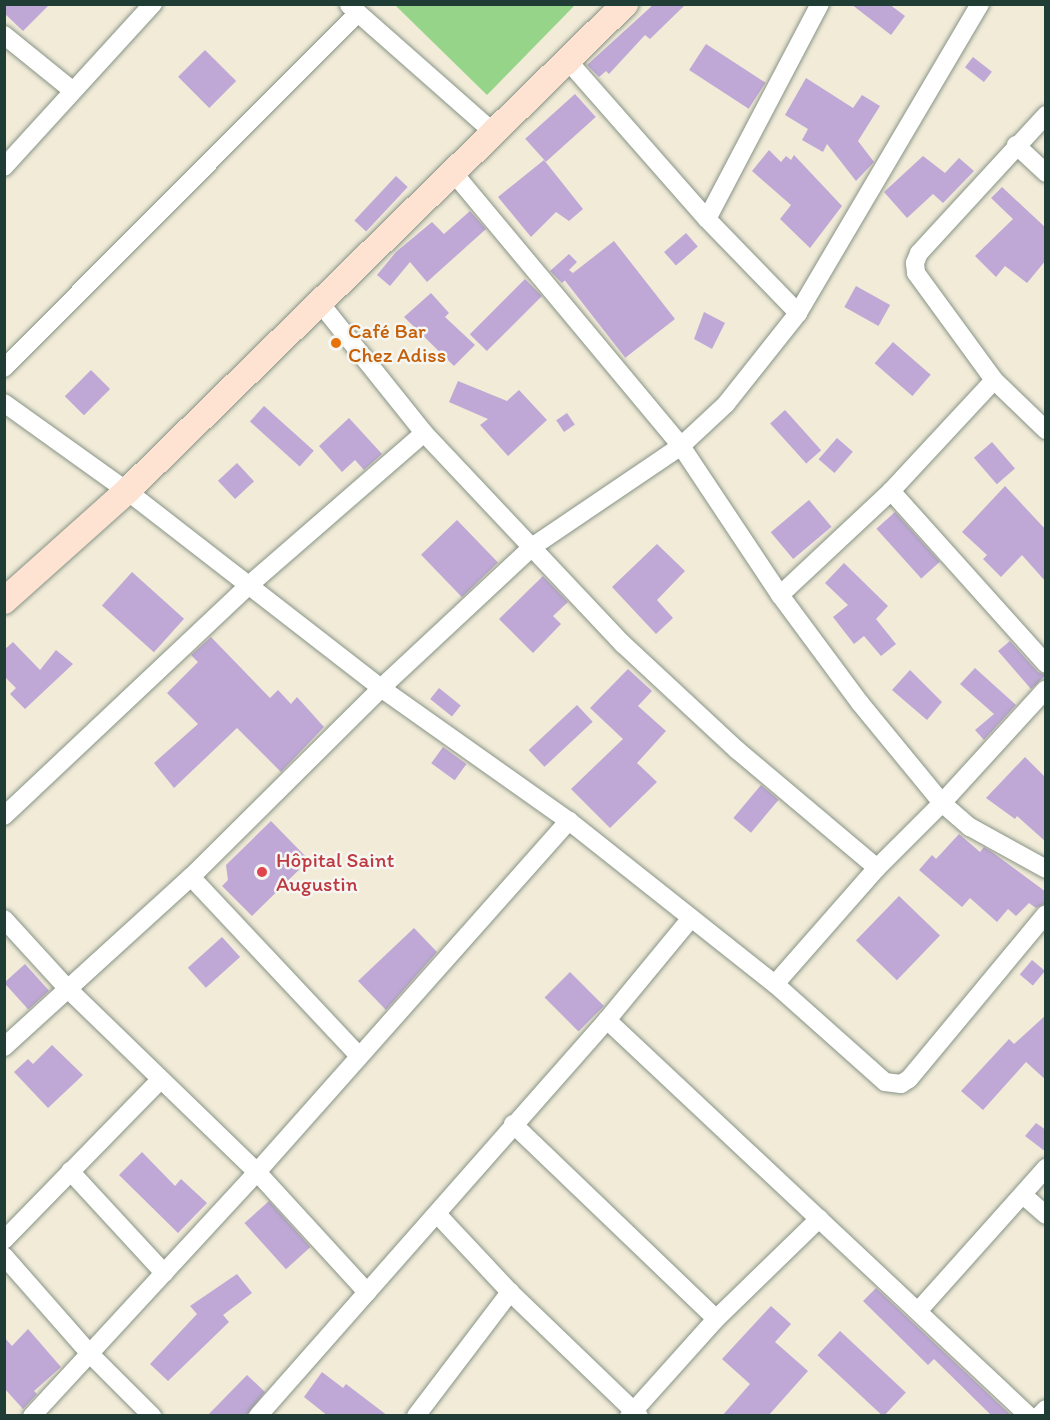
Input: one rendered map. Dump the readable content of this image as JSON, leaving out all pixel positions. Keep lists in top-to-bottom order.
{
  "places": ["Café Bar Chez Adiss", "Hôpital Saint Augustin"]
}
